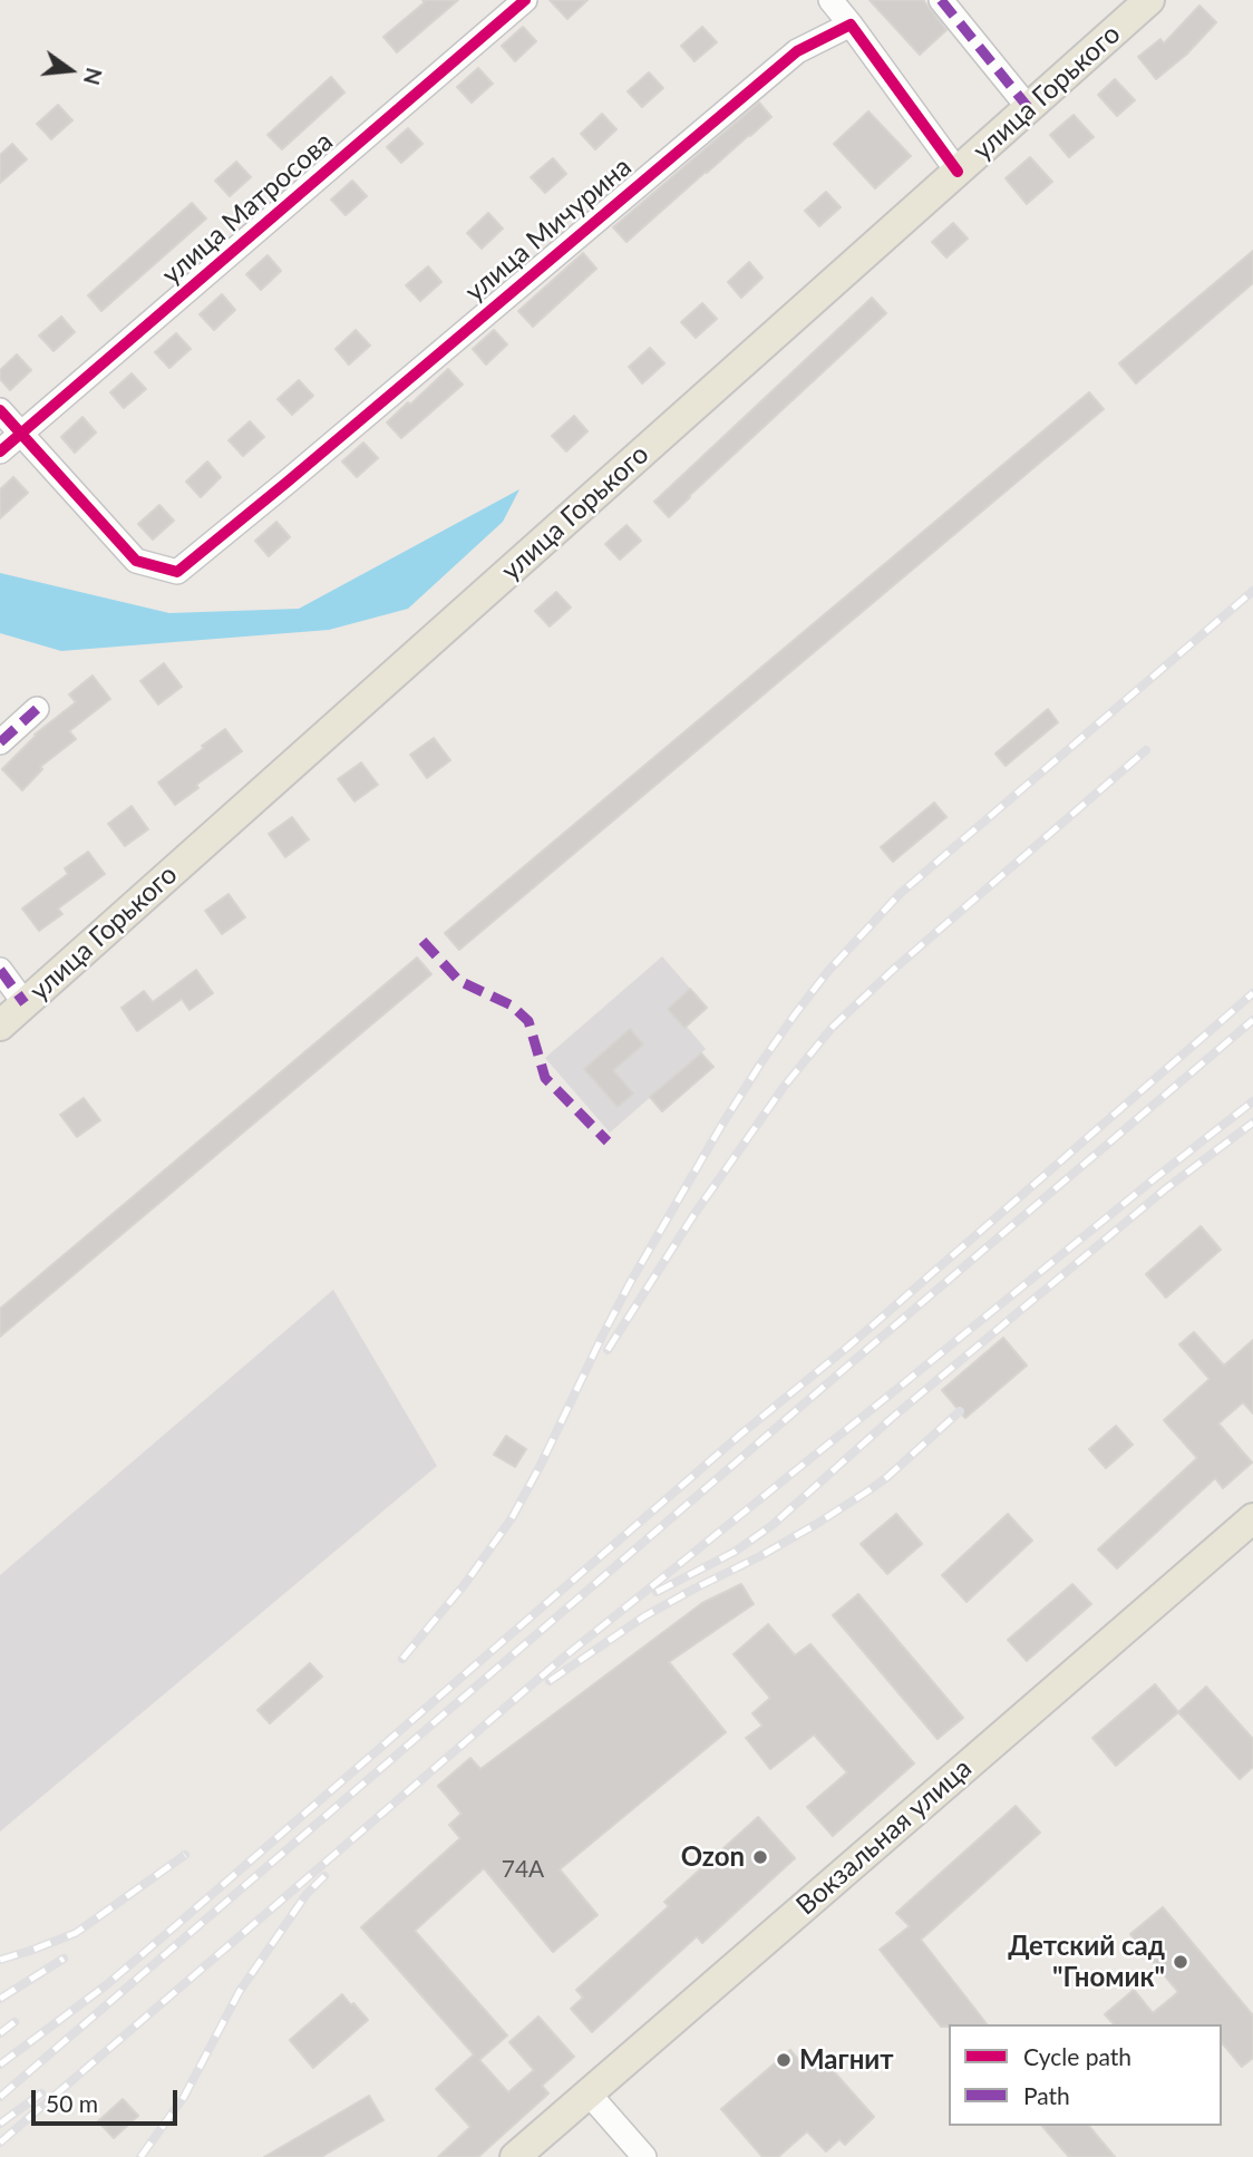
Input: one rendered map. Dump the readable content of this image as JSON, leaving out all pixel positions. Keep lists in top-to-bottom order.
{
  "streets": {
    "main road": ["улица Горького", "Вокзальная улица"],
    "street": ["улица Матросова", "улица Мичурина"]
  },
  "crossings": [
    ["улица Матросова", "улица Мичурина"]
  ],
  "places": ["Ozon", "Детский сад \"Гномик\"", "Магнит"],
  "house_numbers": ["74А"],
  "legend": ["Cycle path", "Path"],
  "scale_bar": "50 m",
  "north": "right"
}
